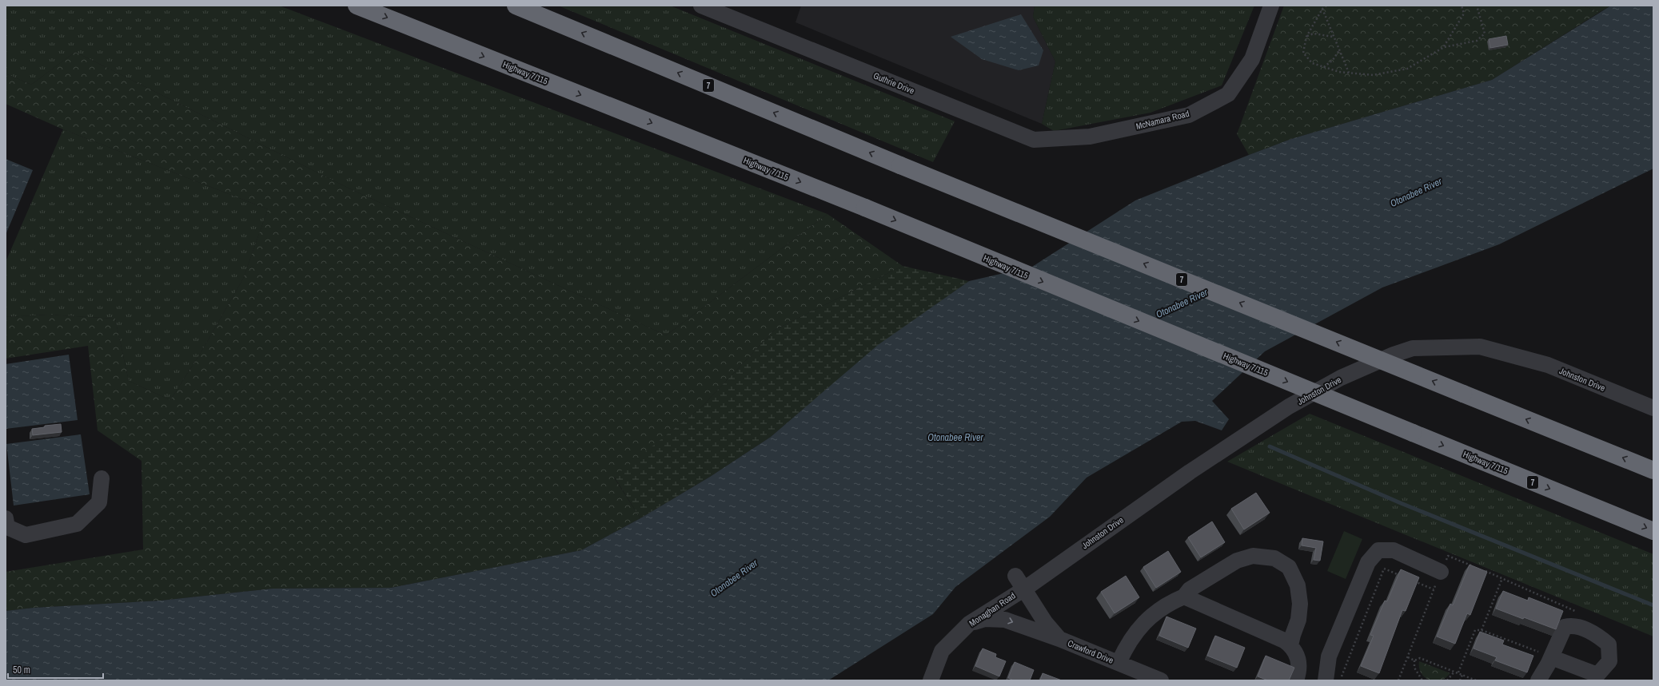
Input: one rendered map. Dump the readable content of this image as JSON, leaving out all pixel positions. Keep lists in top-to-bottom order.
{
  "streets": {
    "highway": ["Highway 7/115", "7"],
    "street": [
      "Guthrie Drive",
      "McNamara Road",
      "Johnston Drive",
      "Monaghan Road",
      "Crawford Drive"
    ]
  },
  "crossings": [
    ["Guthrie Drive", "McNamara Road"],
    ["Johnston Drive", "Monaghan Road"],
    ["Johnston Drive", "Crawford Drive"],
    ["Monaghan Road", "Crawford Drive"]
  ],
  "water": ["Otonabee River"],
  "scale_bar": "50 m"
}
